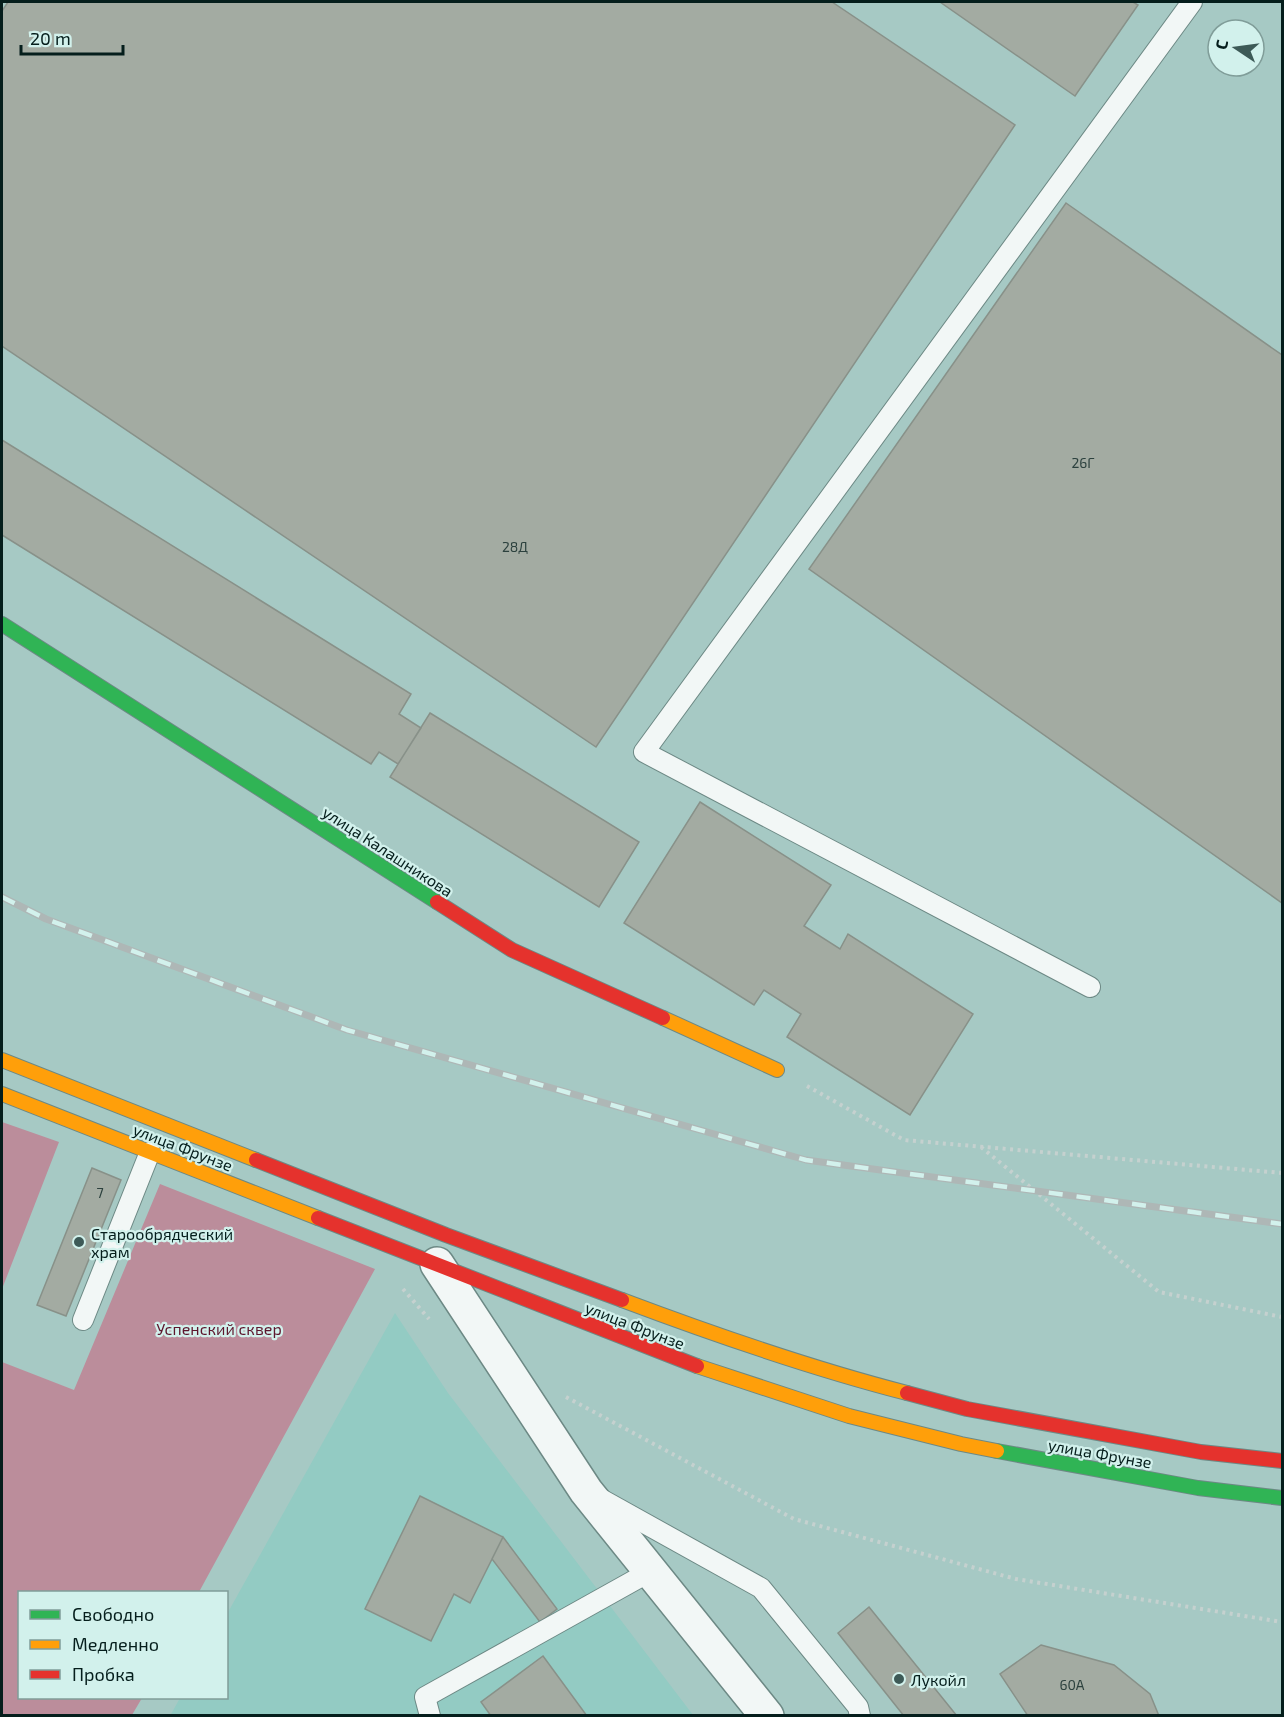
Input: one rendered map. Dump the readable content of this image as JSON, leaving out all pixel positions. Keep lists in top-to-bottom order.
{
  "streets": {
    "main road": ["улица Калашникова", "улица Фрунзе"]
  },
  "parks": ["Успенский сквер"],
  "places": ["Старообрядческий храм", "Лукойл"],
  "house_numbers": [
    "26Г",
    "28Д",
    "7",
    "60А"
  ],
  "legend": ["Свободно", "Медленно", "Пробка"],
  "scale_bar": "20 m",
  "north": "left"
}
